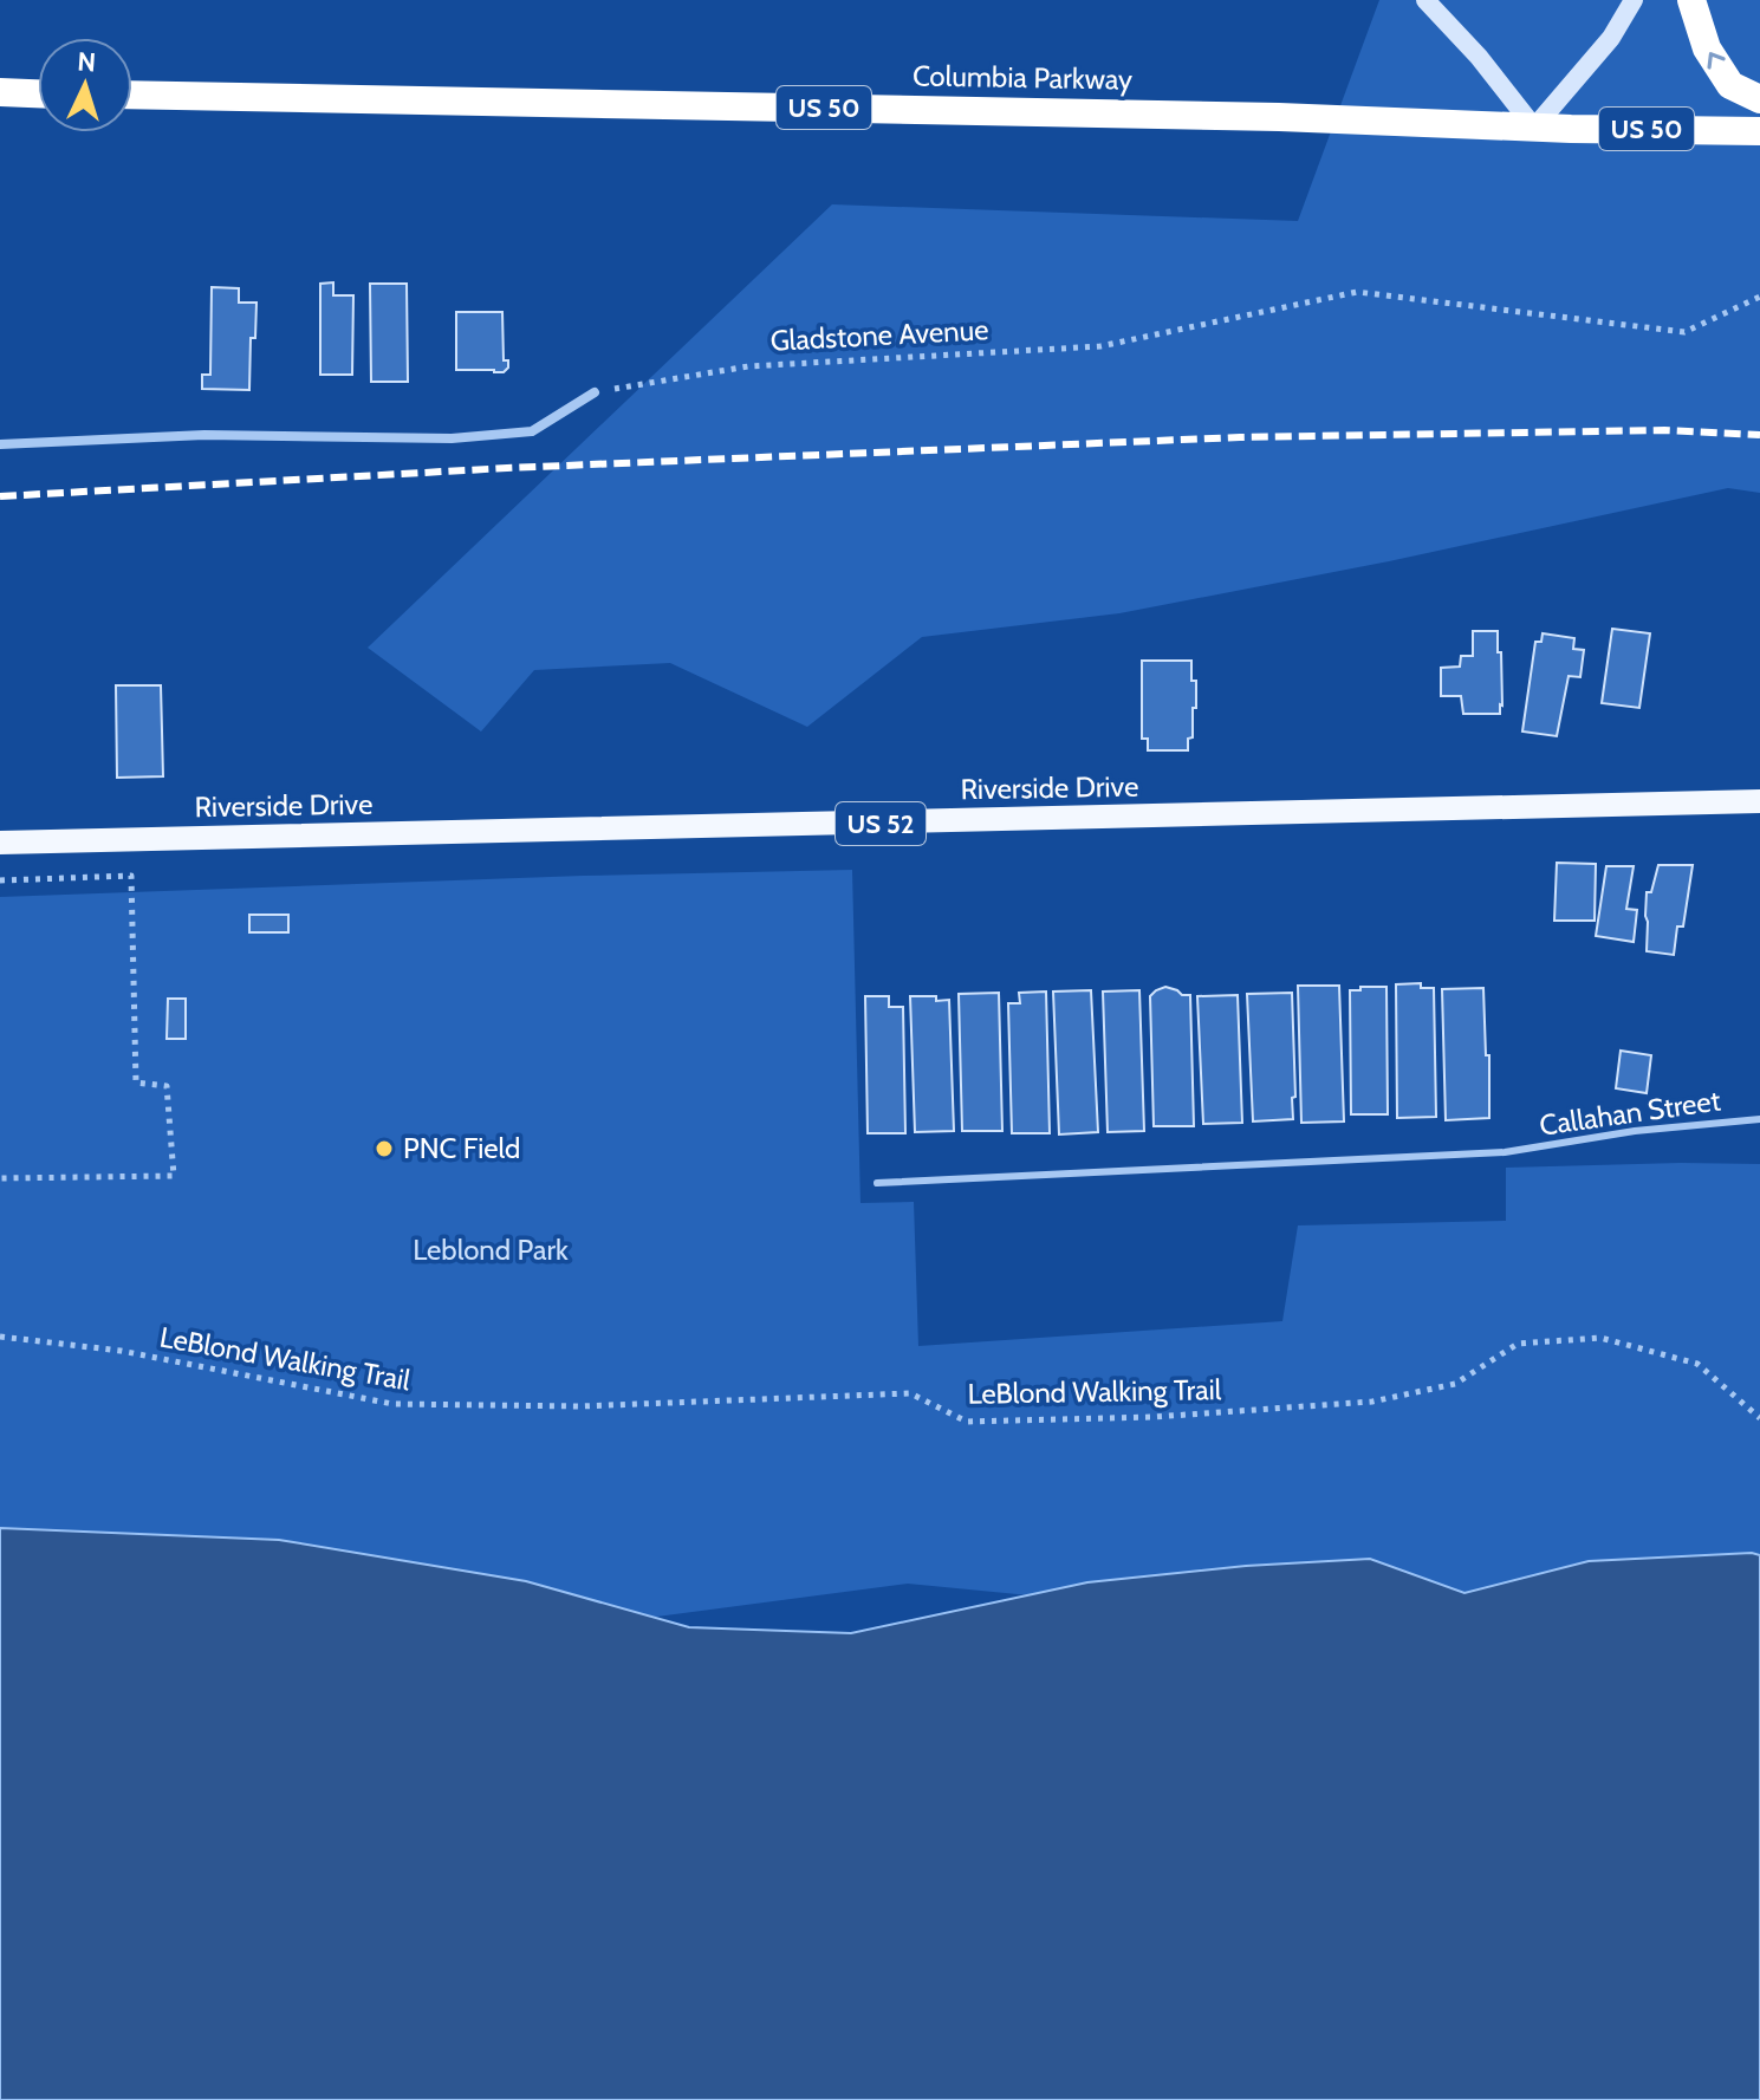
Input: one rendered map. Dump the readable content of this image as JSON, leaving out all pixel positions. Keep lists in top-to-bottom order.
{
  "streets": {
    "highway": ["Columbia Parkway", "US 50"],
    "main road": ["Riverside Drive", "US 52"],
    "lane": ["Callahan Street"],
    "path": ["Gladstone Avenue", "LeBlond Walking Trail"]
  },
  "parks": ["Leblond Park"],
  "places": ["PNC Field"],
  "north": "top"
}
